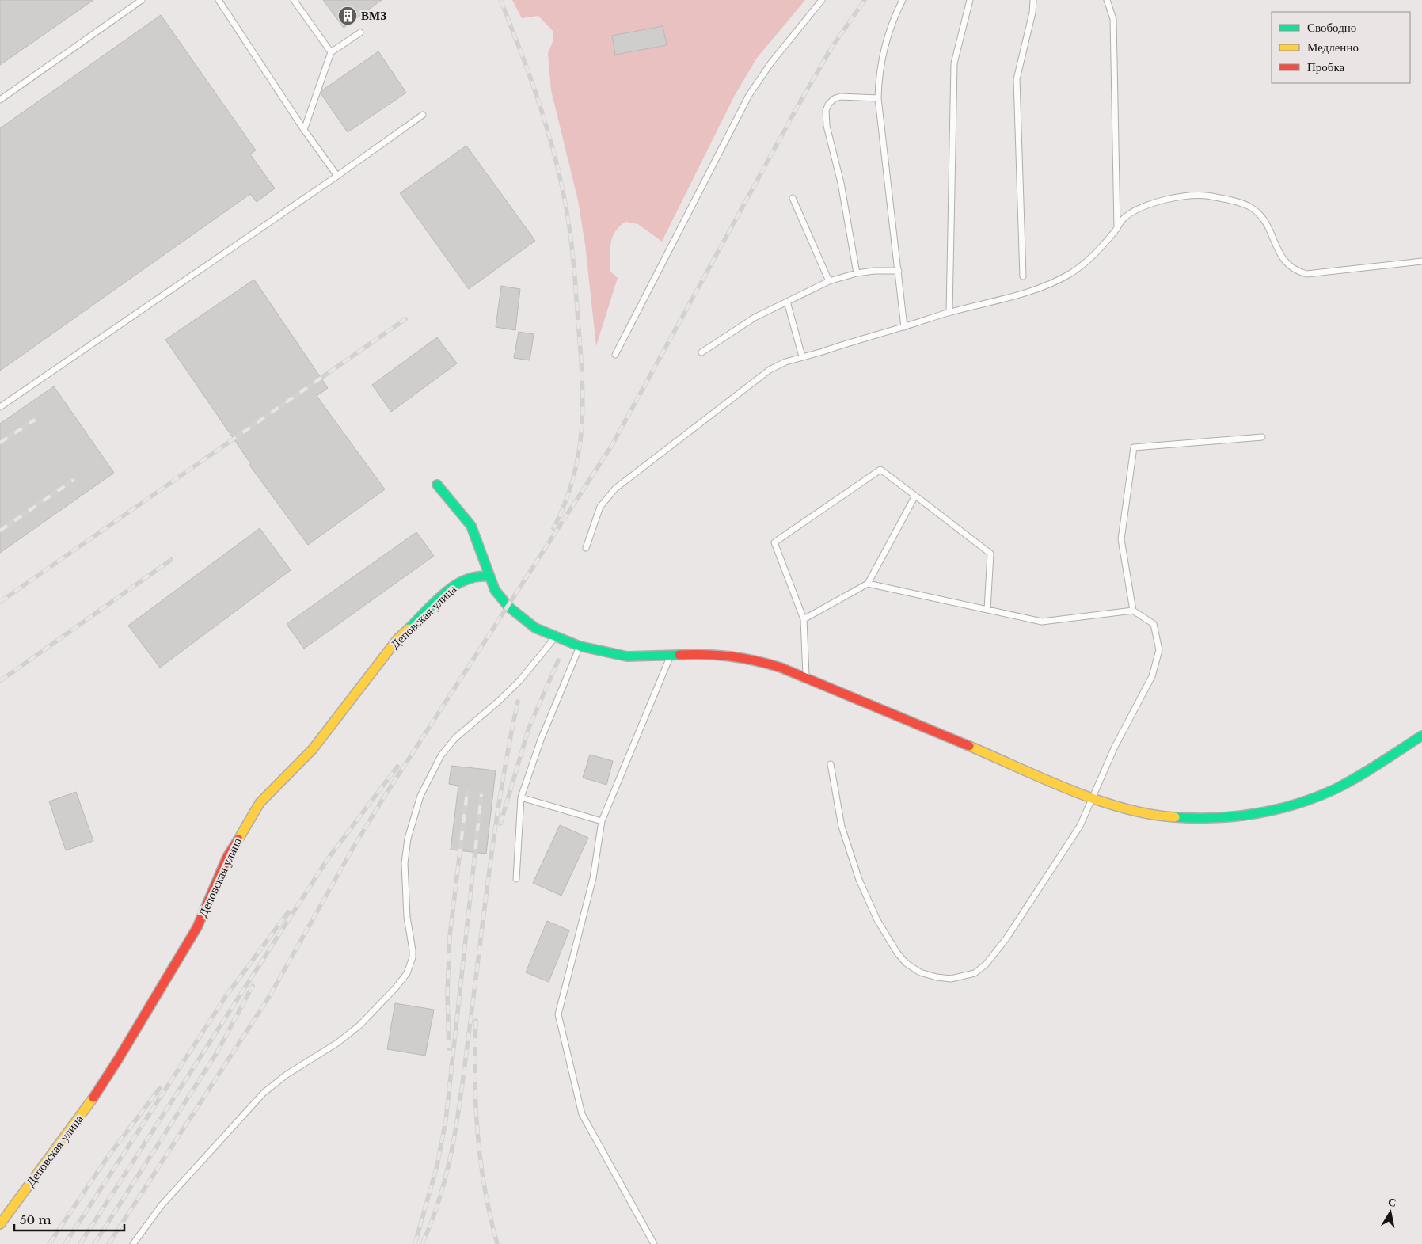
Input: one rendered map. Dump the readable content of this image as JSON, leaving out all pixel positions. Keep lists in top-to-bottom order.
{
  "streets": {
    "street": ["Деповская улица"]
  },
  "places": {
    "building": ["ВМЗ"]
  },
  "legend": ["Свободно", "Медленно", "Пробка"],
  "scale_bar": "50 m",
  "north": "top"
}
